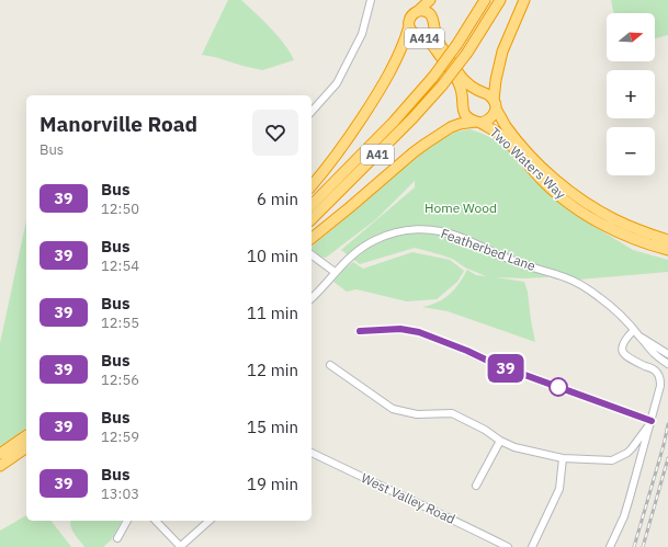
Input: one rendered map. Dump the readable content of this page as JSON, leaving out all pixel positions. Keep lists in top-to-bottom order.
{
  "streets": {
    "highway": ["A414", "A41", "Two Waters Way"],
    "street": ["Featherbed Lane", "West Valley Road"]
  },
  "crossings": [
    ["A414", "A41"],
    ["A414", "Two Waters Way"]
  ],
  "parks": ["Home Wood"],
  "lines": ["bus line 39"],
  "north": "right",
  "page": {
    "on_map": "39",
    "map_buttons": ["+", "−"],
    "heading": ["Manorville Road", "Bus"],
    "list": [
      {
        "mark": "39",
        "name": "Bus",
        "note": "12:50",
        "value": "6 min"
      },
      {
        "mark": "39",
        "name": "Bus",
        "note": "12:54",
        "value": "10 min"
      },
      {
        "mark": "39",
        "name": "Bus",
        "note": "12:55",
        "value": "11 min"
      },
      {
        "mark": "39",
        "name": "Bus",
        "note": "12:56",
        "value": "12 min"
      },
      {
        "mark": "39",
        "name": "Bus",
        "note": "12:59",
        "value": "15 min"
      },
      {
        "mark": "39",
        "name": "Bus",
        "note": "13:03",
        "value": "19 min"
      }
    ]
  }
}
